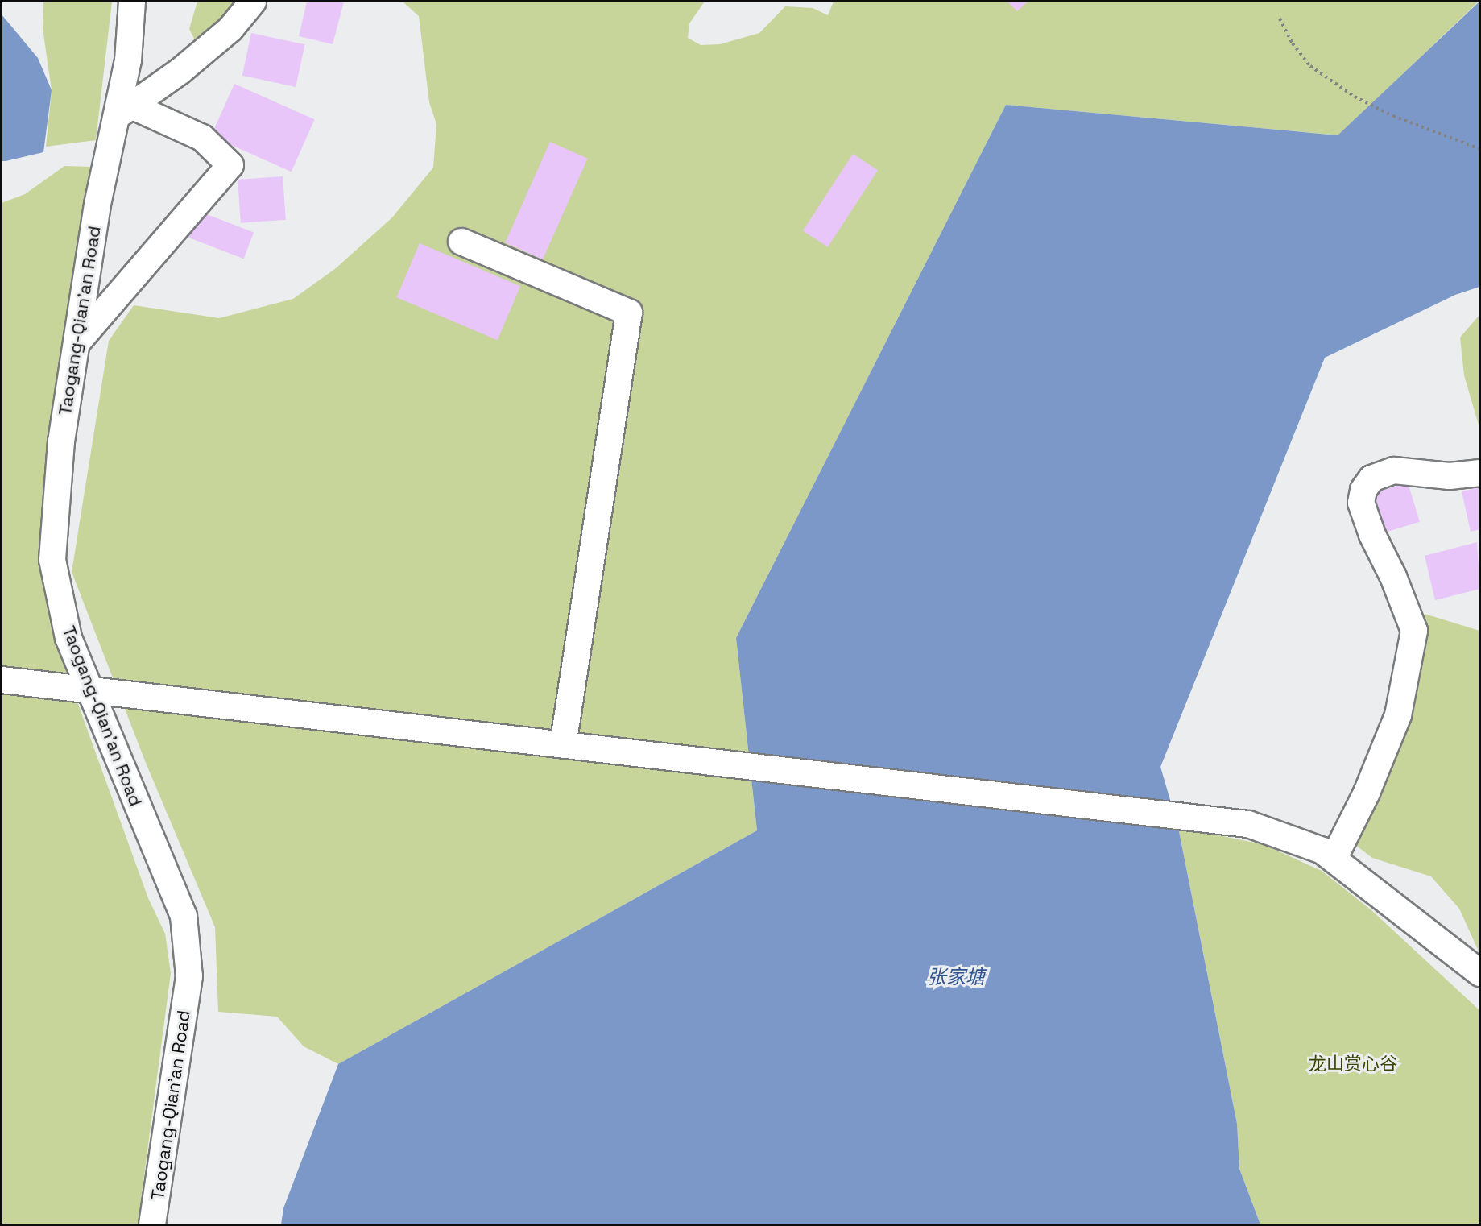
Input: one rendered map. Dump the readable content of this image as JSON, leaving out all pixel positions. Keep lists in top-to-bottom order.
{
  "streets": {
    "street": ["Taogang-Qian'an Road"]
  },
  "water": ["张家塘"],
  "parks": ["龙山赏心谷"]
}
